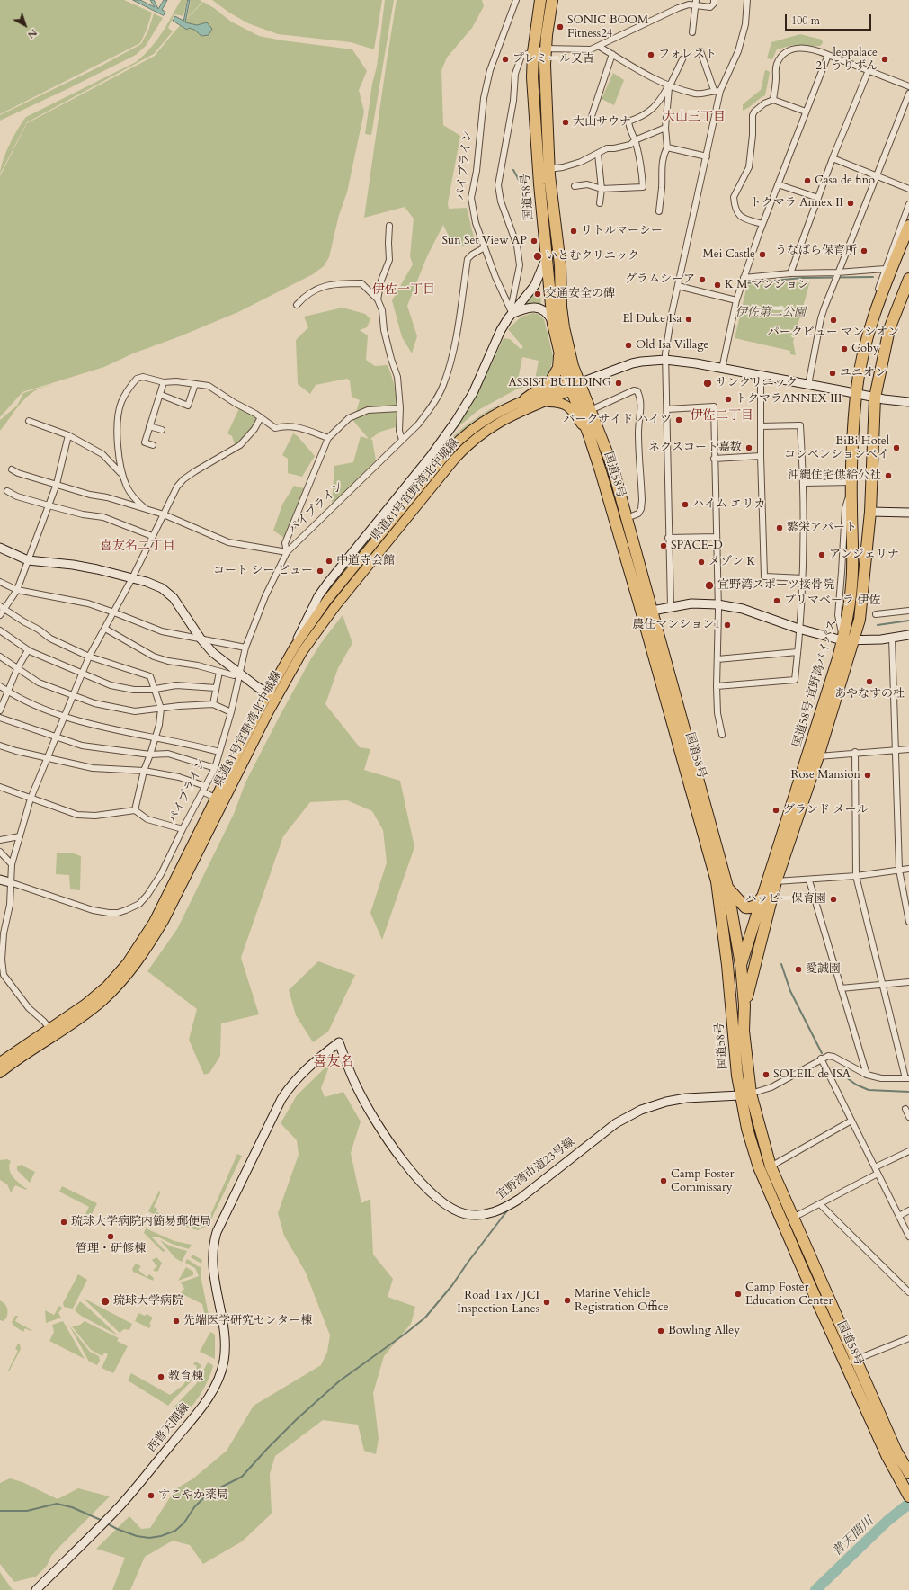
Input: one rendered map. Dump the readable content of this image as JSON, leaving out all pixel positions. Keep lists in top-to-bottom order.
{
  "streets": {
    "highway": ["国道58号", "国道58号 宜野湾バイパス"],
    "main road": ["県道81号宜野湾北中城線"],
    "street": ["パイプライン", "宜野湾市道23号線", "西普天間線"]
  },
  "crossings": [
    ["国道58号", "県道81号宜野湾北中城線"],
    ["国道58号", "国道58号 宜野湾バイパス"],
    ["国道58号", "宜野湾市道23号線"],
    ["宜野湾市道23号線", "西普天間線"]
  ],
  "districts": [
    "大山三丁目",
    "伊佐一丁目",
    "伊佐二丁目",
    "喜友名二丁目",
    "喜友名"
  ],
  "water": ["普天間川"],
  "parks": ["伊佐第二公園"],
  "places": [
    "SONIC BOOM Fitness24",
    "フォレスト",
    "プレミール又吉",
    "leopalace 21 うりずん",
    "大山サウナ",
    "Casa de fino",
    "トクマラ Annex II",
    "リトルマーシー",
    "Sun Set View AP",
    "うなばら保育所",
    "Mei Castle",
    "いとむクリニック",
    "グラムシーア",
    "K M マンション",
    "交通安全の碑",
    "El Dulce Isa",
    "パークビュー マンシオン",
    "Old Isa Village",
    "Coby",
    "ユニオン",
    "ASSIST BUILDING",
    "サンクリニック",
    "トクマラANNEX III",
    "バークサイド ハイツ",
    "ネクスコート嘉数",
    "BiBi Hotel コンベンションベイ",
    "沖縄住宅供給公社",
    "ハイム エリカ",
    "繁栄アパート",
    "SPACE-D",
    "アンジェリナ",
    "中道寺会館",
    "メゾン K",
    "コート シー ビュー",
    "宜野湾スポーツ接骨院",
    "プリマベーラ 伊佐",
    "農住マンション1",
    "あやなすの杜",
    "Rose Mansion",
    "グランド メール",
    "ハッピー保育園",
    "愛誠園",
    "SOLEIL de ISA",
    "Camp Foster Commissary",
    "琉球大学病院内簡易郵便局",
    "管理・研修棟",
    "Camp Foster Education Center",
    "Marine Vehicle Registration Office",
    "琉球大学病院",
    "Road Tax / JCI Inspection Lanes",
    "先端医学研究センター棟",
    "Bowling Alley",
    "教育棟",
    "すこやか薬局"
  ],
  "scale_bar": "100 m",
  "north": "bottom right"
}
